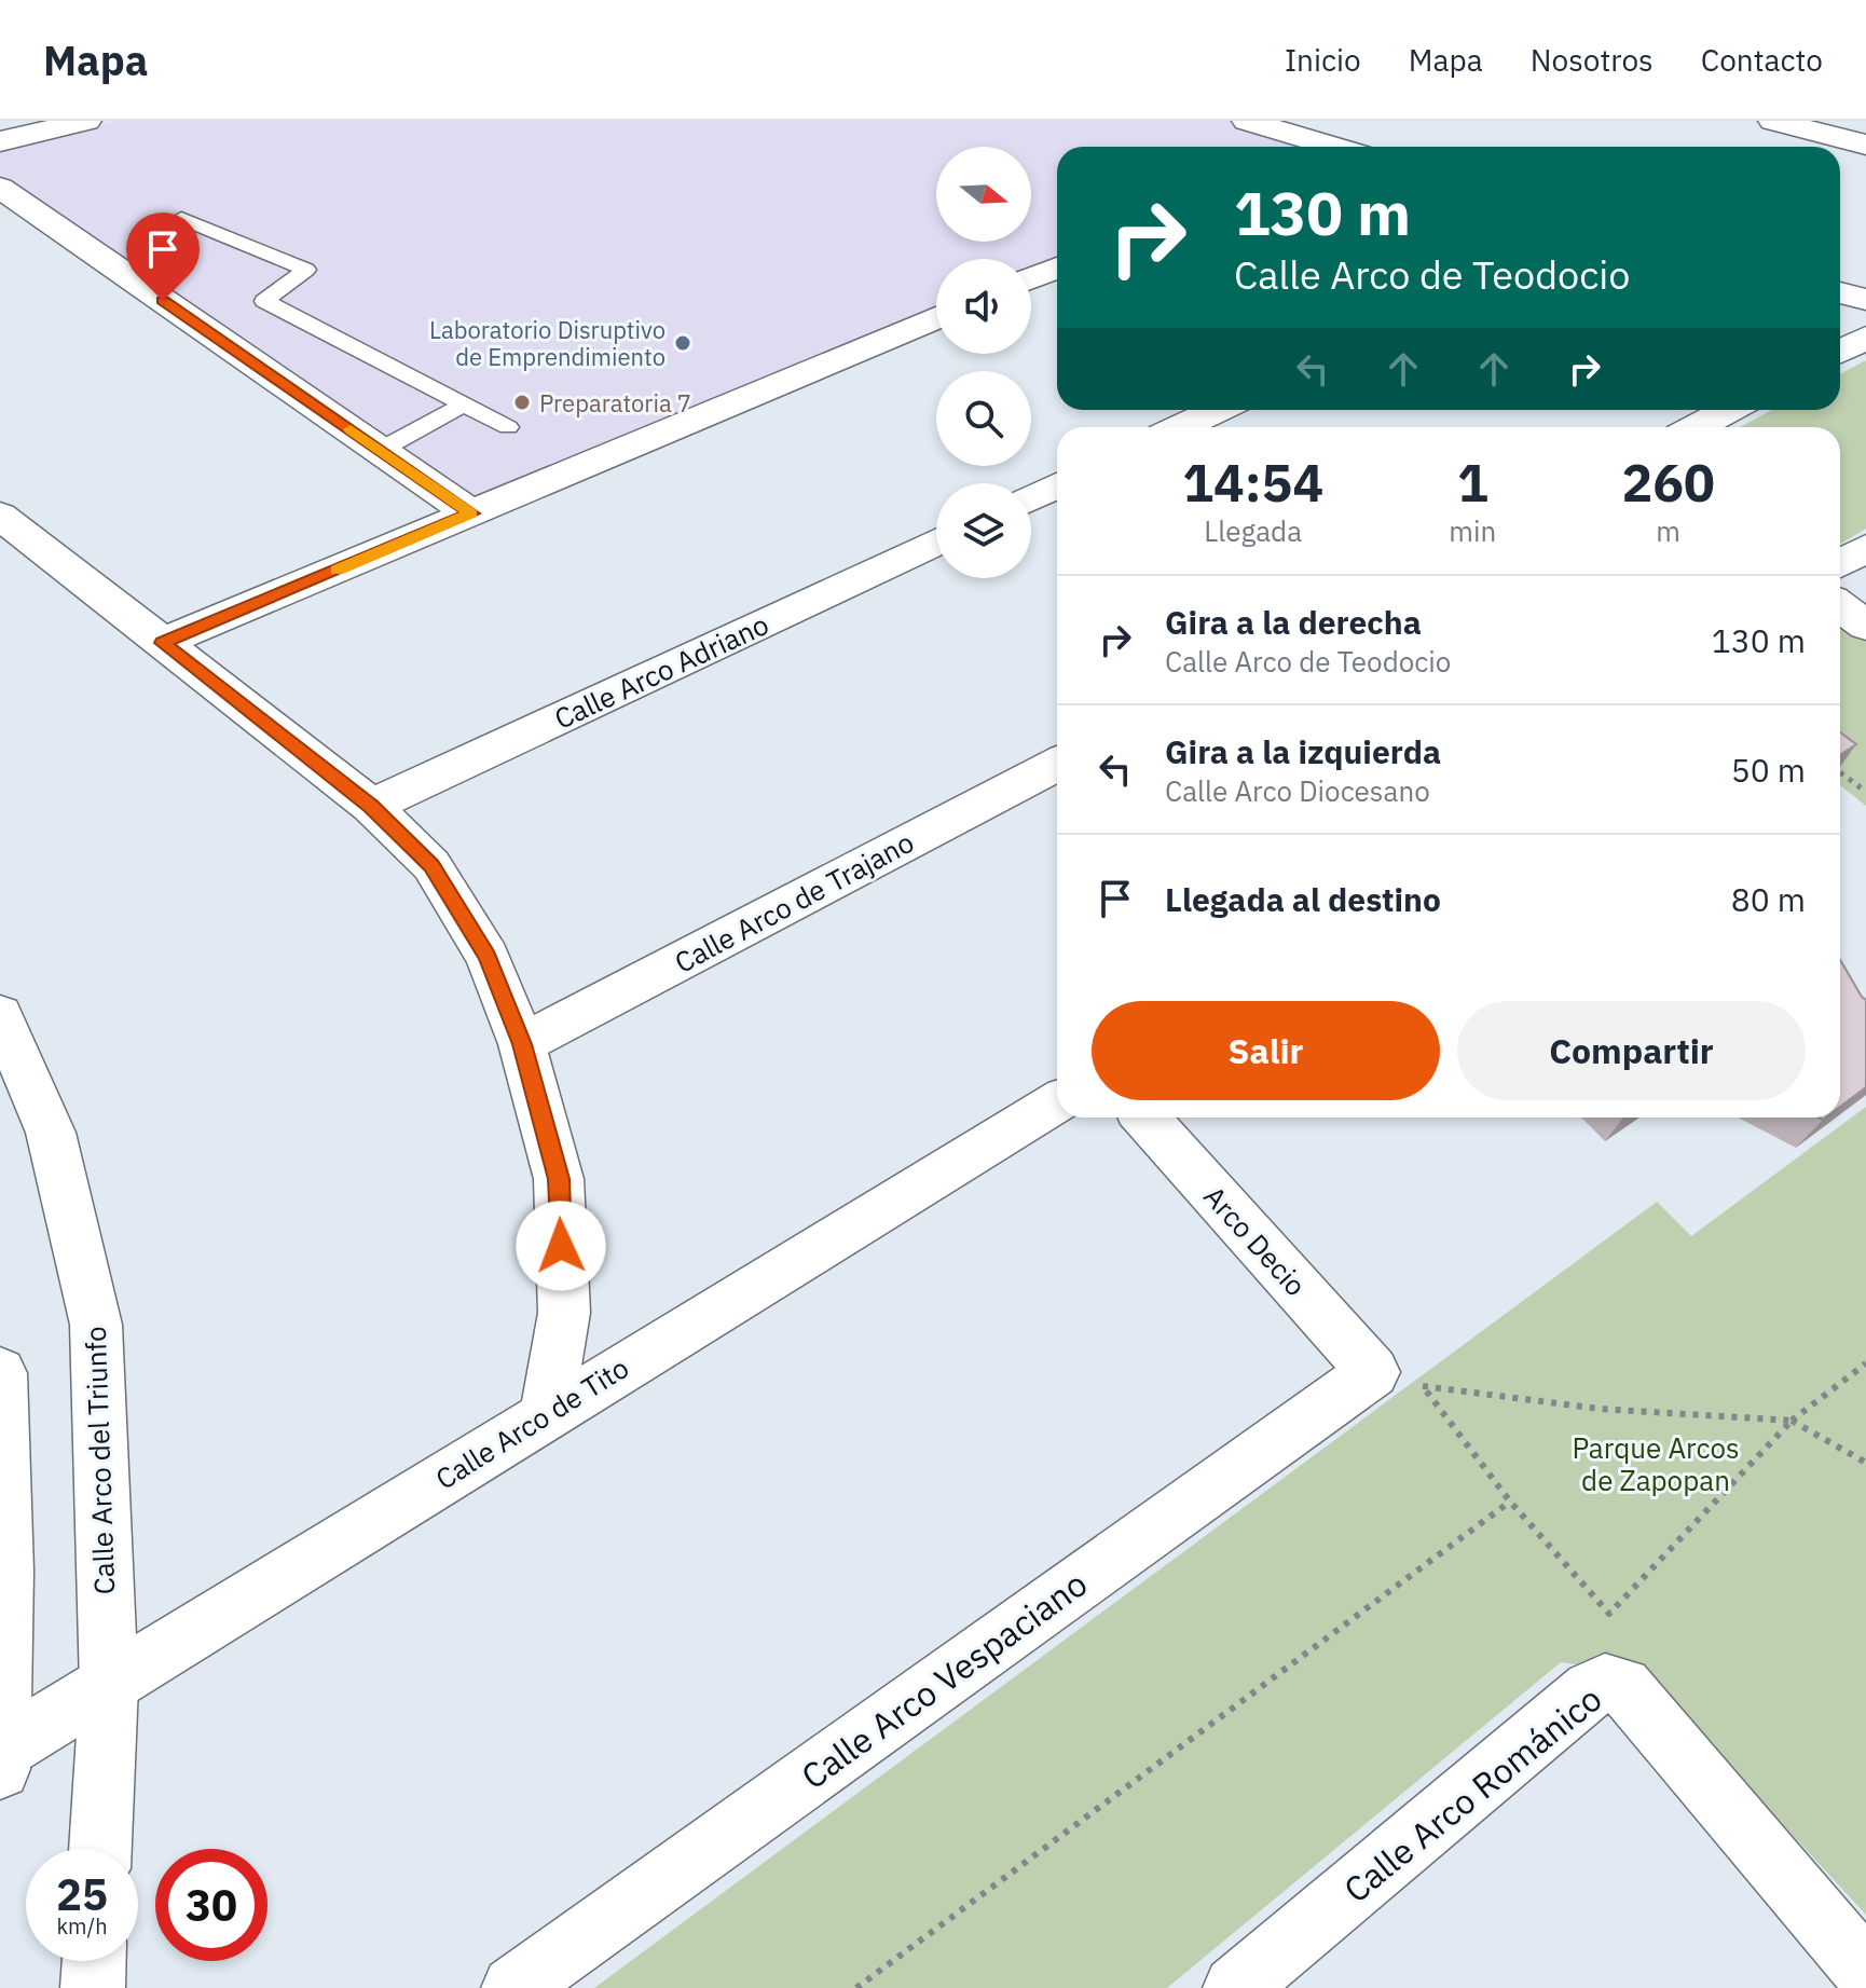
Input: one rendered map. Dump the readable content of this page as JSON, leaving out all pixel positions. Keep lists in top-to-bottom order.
{
  "streets": {
    "street": [
      "Calle Arco Adriano",
      "Calle Arco de Trajano",
      "Arco Decio",
      "Calle Arco de Tito",
      "Calle Arco del Triunfo",
      "Calle Arco Vespaciano",
      "Calle Arco Románico"
    ]
  },
  "crossings": [
    ["Arco Decio", "Calle Arco Vespaciano"],
    ["Calle Arco de Tito", "Calle Arco del Triunfo"]
  ],
  "parks": ["Parque Arcos de Zapopan"],
  "places": ["Laboratorio Disruptivo de Emprendimiento", "Preparatoria 7"],
  "north": "right",
  "page": {
    "header": "Mapa",
    "nav": [
      "Inicio",
      "Mapa",
      "Nosotros",
      "Contacto"
    ],
    "turn": ["130 m", "Calle Arco de Teodocio"],
    "eta": [
      "14:54",
      "Llegada",
      "1",
      "min",
      "260",
      "m"
    ],
    "list": [
      {
        "name": "Gira a la derecha",
        "note": "Calle Arco de Teodocio",
        "value": "130 m"
      },
      {
        "name": "Gira a la izquierda",
        "note": "Calle Arco Diocesano",
        "value": "50 m"
      },
      {
        "name": "Llegada al destino",
        "value": "80 m"
      }
    ],
    "buttons": ["Salir", "Compartir"],
    "speed": "25 km/h",
    "limit": "30"
  }
}
